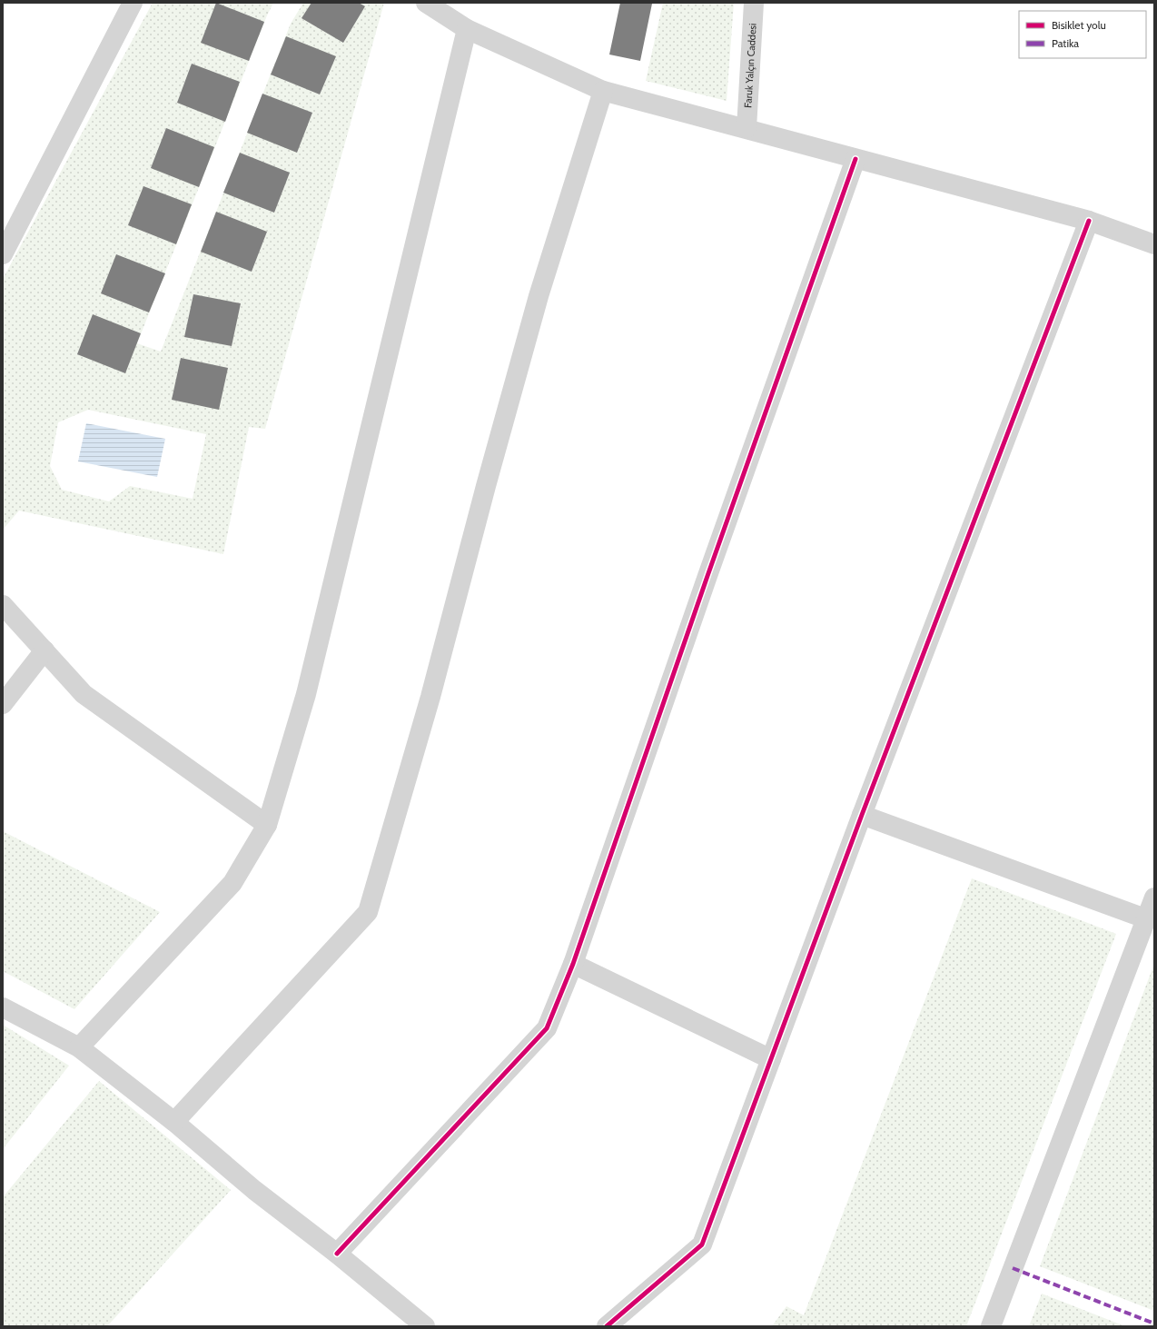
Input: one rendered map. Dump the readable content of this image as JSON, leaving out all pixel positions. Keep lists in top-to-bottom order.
{
  "streets": {
    "street": ["Faruk Yalçın Caddesi"]
  },
  "legend": ["Bisiklet yolu", "Patika"]
}
